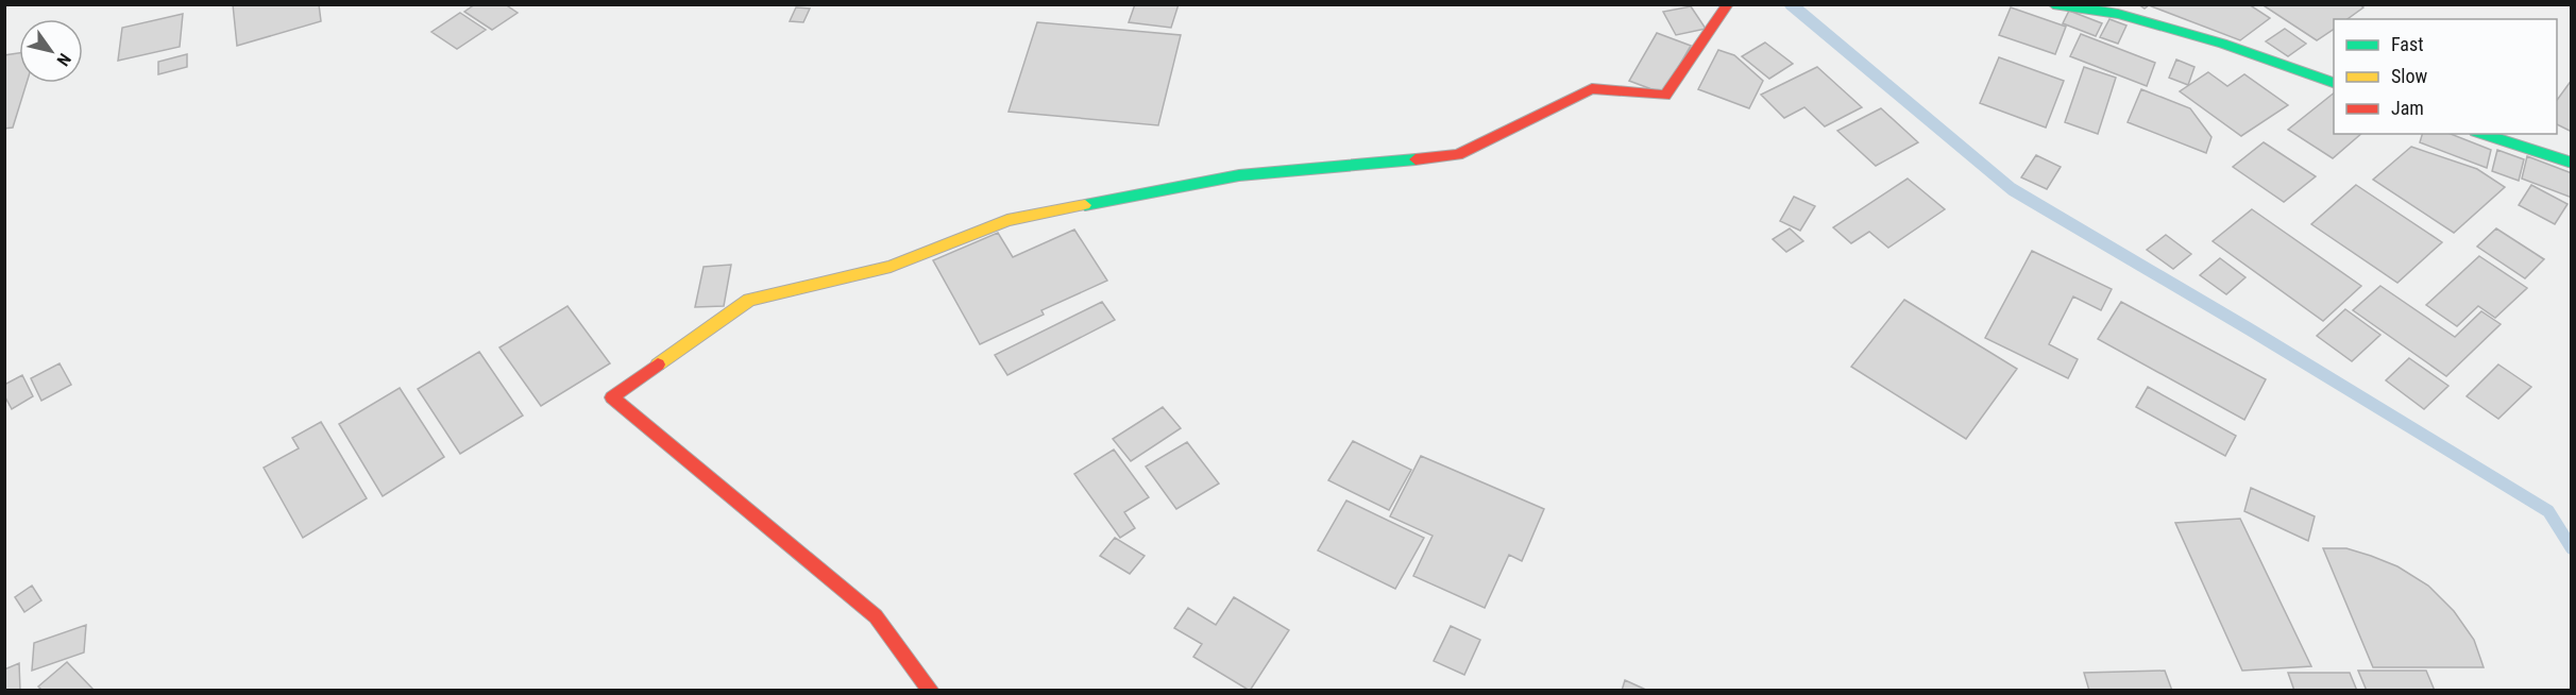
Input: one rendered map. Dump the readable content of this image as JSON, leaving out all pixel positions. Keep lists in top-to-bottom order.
{
  "legend": ["Fast", "Slow", "Jam"],
  "north": "bottom right"
}
